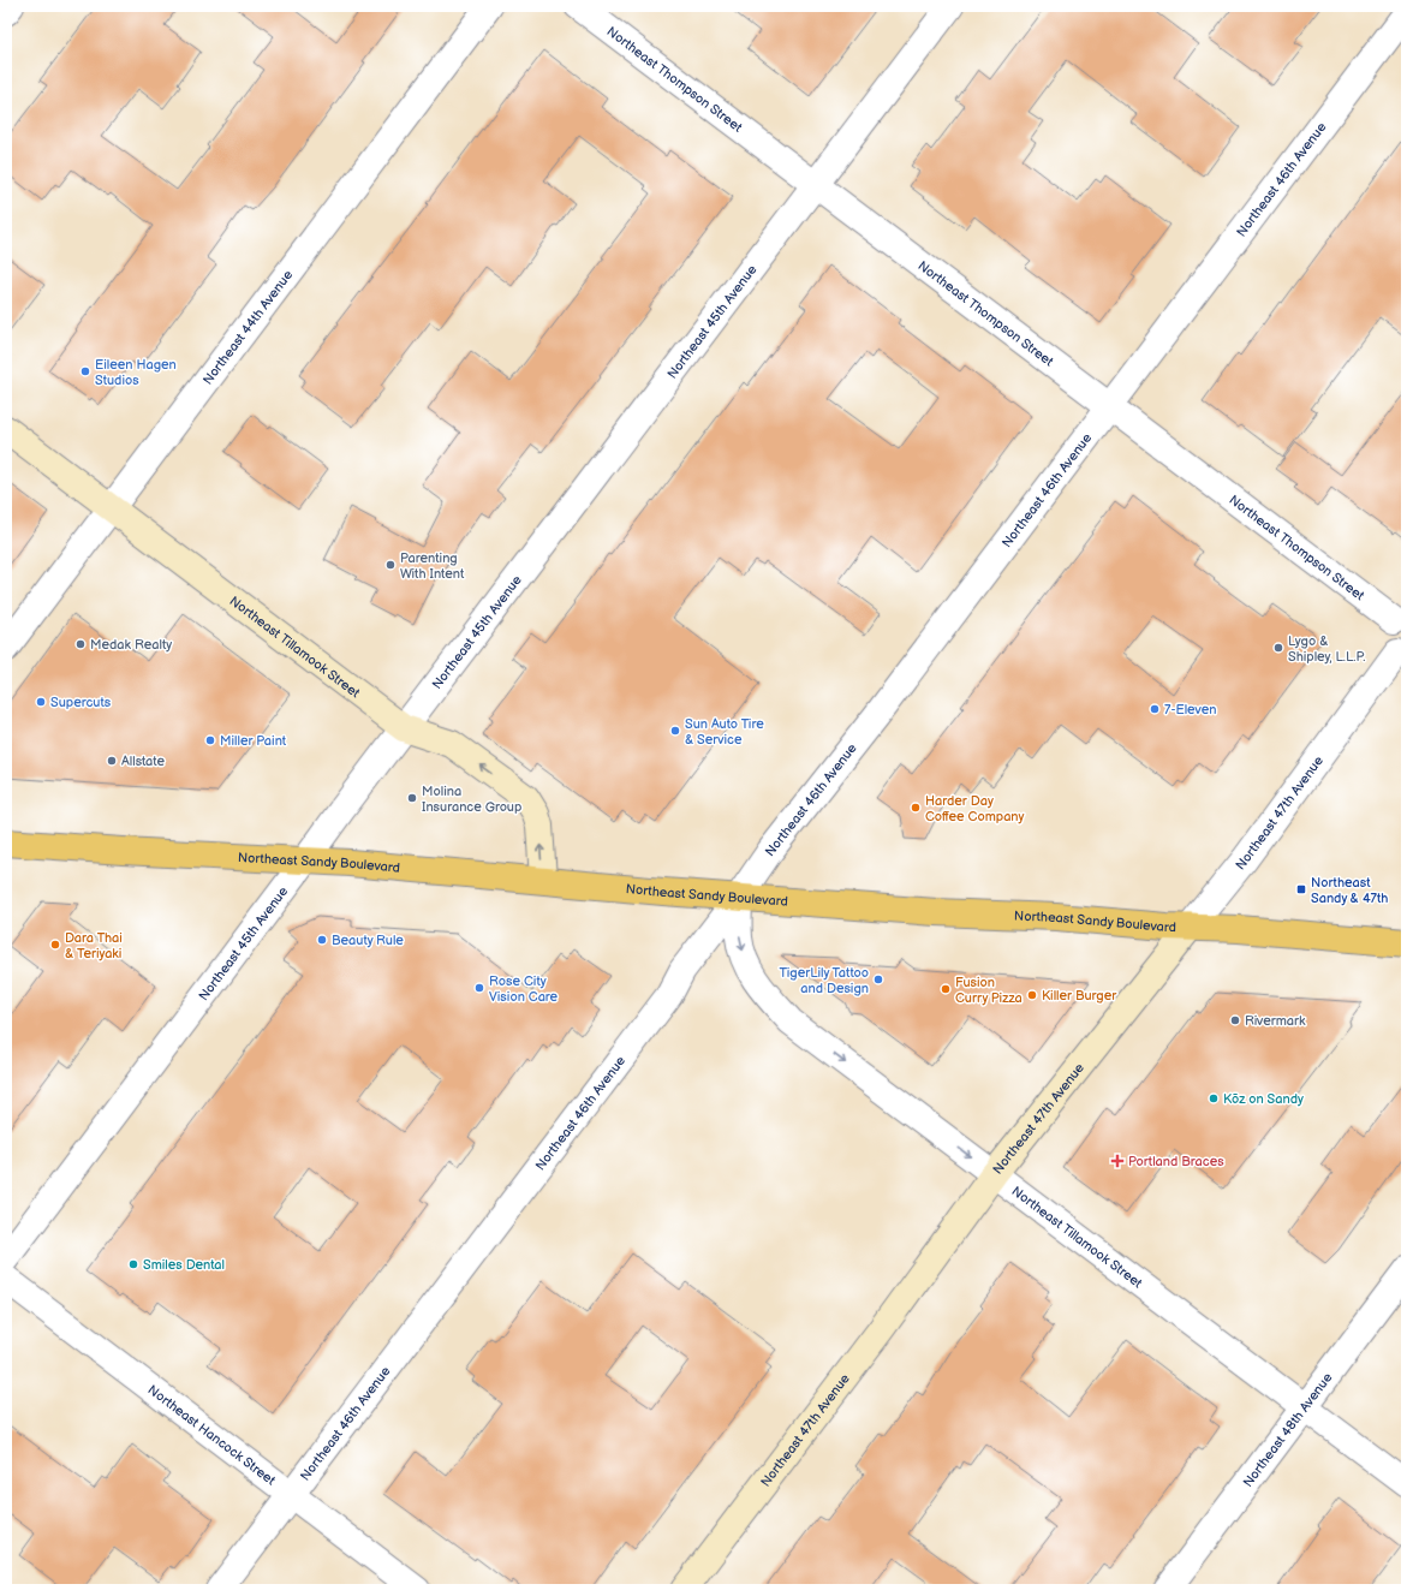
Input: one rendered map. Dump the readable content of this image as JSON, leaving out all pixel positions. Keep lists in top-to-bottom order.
{
  "streets": {
    "main road": ["Northeast Sandy Boulevard"],
    "street": [
      "Northeast Thompson Street",
      "Northeast 46th Avenue",
      "Northeast 45th Avenue",
      "Northeast 44th Avenue",
      "Northeast Tillamook Street",
      "Northeast 47th Avenue",
      "Northeast 48th Avenue",
      "Northeast Hancock Street"
    ]
  },
  "crossings": [
    ["Northeast Thompson Street", "Northeast 46th Avenue"],
    ["Northeast Thompson Street", "Northeast 45th Avenue"],
    ["Northeast 46th Avenue", "Northeast Tillamook Street"],
    ["Northeast 46th Avenue", "Northeast Sandy Boulevard"],
    ["Northeast 46th Avenue", "Northeast Hancock Street"],
    ["Northeast 45th Avenue", "Northeast Tillamook Street"],
    ["Northeast 45th Avenue", "Northeast Sandy Boulevard"],
    ["Northeast 44th Avenue", "Northeast Tillamook Street"],
    ["Northeast Tillamook Street", "Northeast 47th Avenue"],
    ["Northeast Tillamook Street", "Northeast Sandy Boulevard"],
    ["Northeast Tillamook Street", "Northeast 48th Avenue"],
    ["Northeast 47th Avenue", "Northeast Sandy Boulevard"]
  ],
  "places": {
    "other": [
      "Eileen Hagen Studios",
      "Parenting With Intent",
      "Medak Realty",
      "Lygo & Shipley, L.L.P.",
      "Supercuts",
      "7-Eleven",
      "Sun Auto Tire & Service",
      "Miller Paint",
      "Allstate",
      "Molina Insurance Group",
      "Harder Day Coffee Company",
      "Beauty Rule",
      "Dara Thai & Teriyaki",
      "TigerLily Tattoo and Design",
      "Rose City Vision Care",
      "Fusion Curry Pizza",
      "Killer Burger",
      "Rivermark",
      "Kōz on Sandy",
      "Smiles Dental"
    ],
    "transit": ["Northeast Sandy & 47th"],
    "health": ["Portland Braces"]
  }
}
